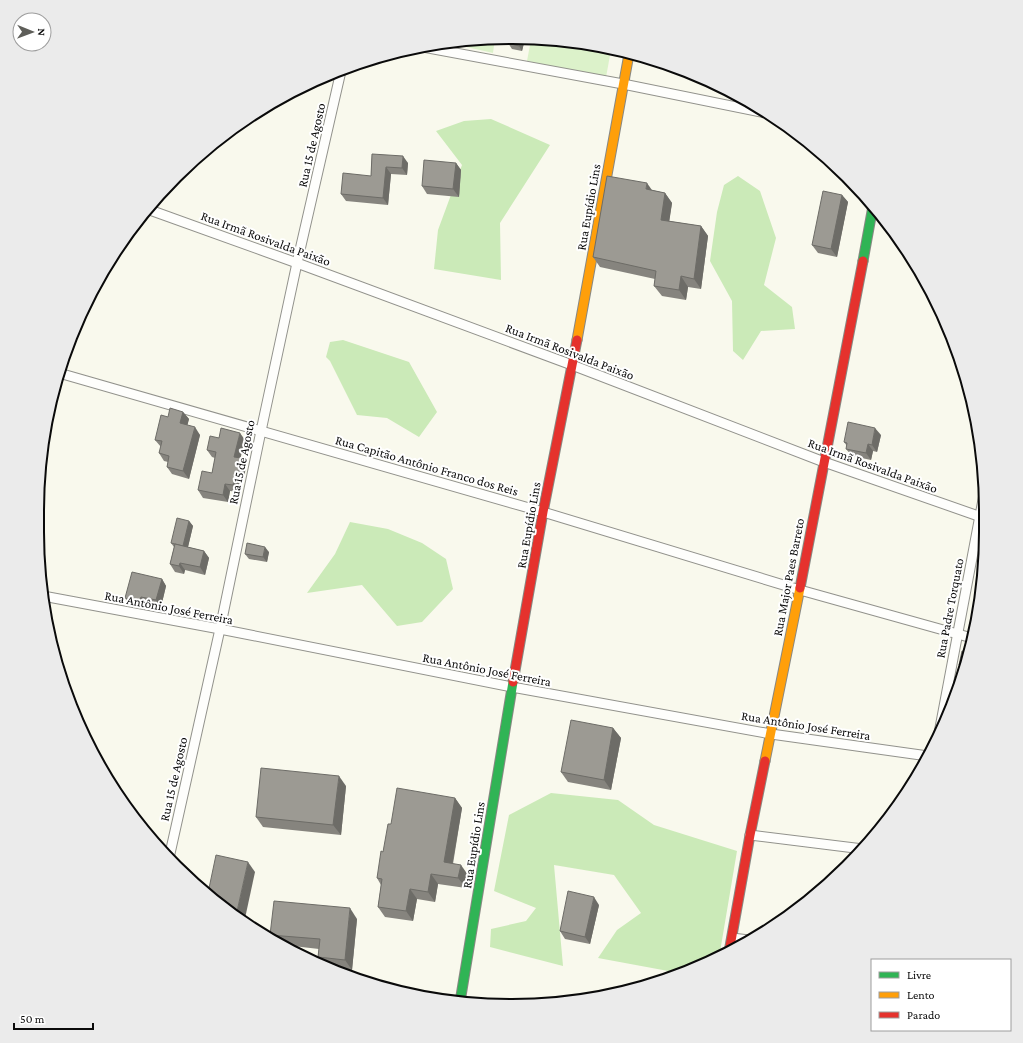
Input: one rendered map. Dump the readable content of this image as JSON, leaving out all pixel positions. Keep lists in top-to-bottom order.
{
  "streets": {
    "street": [
      "Rua 15 de Agosto",
      "Rua Eupídio Lins",
      "Rua Irmã Rosivalda Paixão",
      "Rua Capitão Antônio Franco dos Reis",
      "Rua Major Paes Barreto",
      "Rua Antônio José Ferreira",
      "Rua Padre Torquato"
    ]
  },
  "crossings": [
    ["Rua 15 de Agosto", "Rua Irmã Rosivalda Paixão"],
    ["Rua 15 de Agosto", "Rua Capitão Antônio Franco dos Reis"],
    ["Rua 15 de Agosto", "Rua Antônio José Ferreira"],
    ["Rua Eupídio Lins", "Rua Irmã Rosivalda Paixão"],
    ["Rua Eupídio Lins", "Rua Capitão Antônio Franco dos Reis"],
    ["Rua Eupídio Lins", "Rua Antônio José Ferreira"],
    ["Rua Irmã Rosivalda Paixão", "Rua Major Paes Barreto"],
    ["Rua Capitão Antônio Franco dos Reis", "Rua Major Paes Barreto"],
    ["Rua Capitão Antônio Franco dos Reis", "Rua Padre Torquato"],
    ["Rua Major Paes Barreto", "Rua Antônio José Ferreira"]
  ],
  "legend": ["Livre", "Lento", "Parado"],
  "scale_bar": "50 m",
  "north": "right"
}
